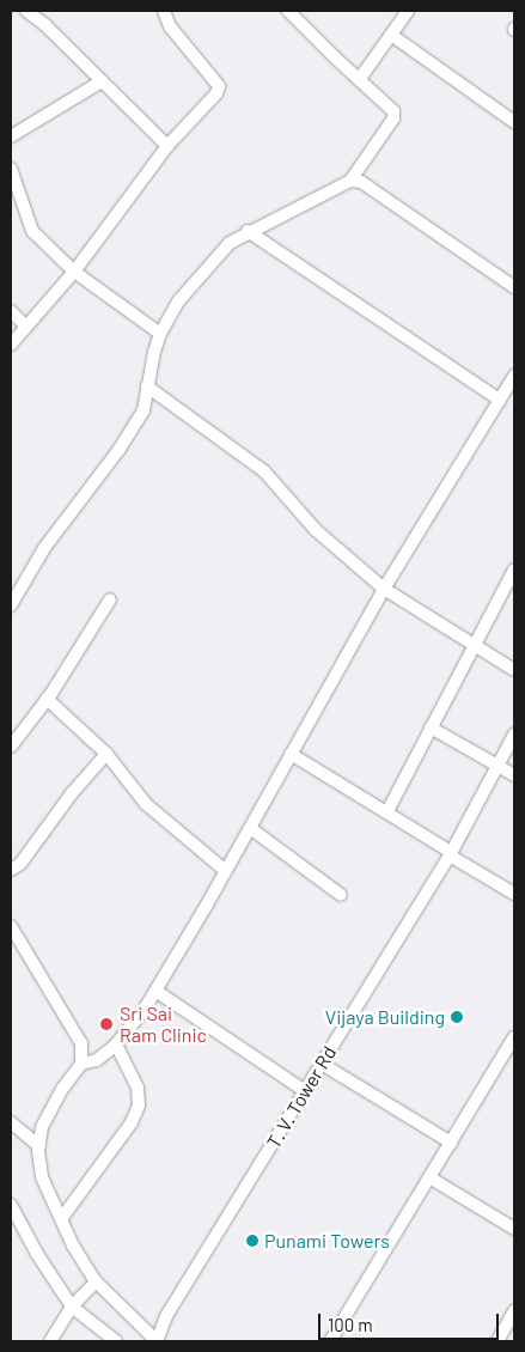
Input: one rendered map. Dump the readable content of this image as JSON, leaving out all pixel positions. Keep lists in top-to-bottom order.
{
  "streets": {
    "street": ["T. V. Tower Rd"]
  },
  "places": ["Vijaya Building", "Sri Sai Ram Clinic", "Punami Towers"],
  "scale_bar": "100 m"
}
